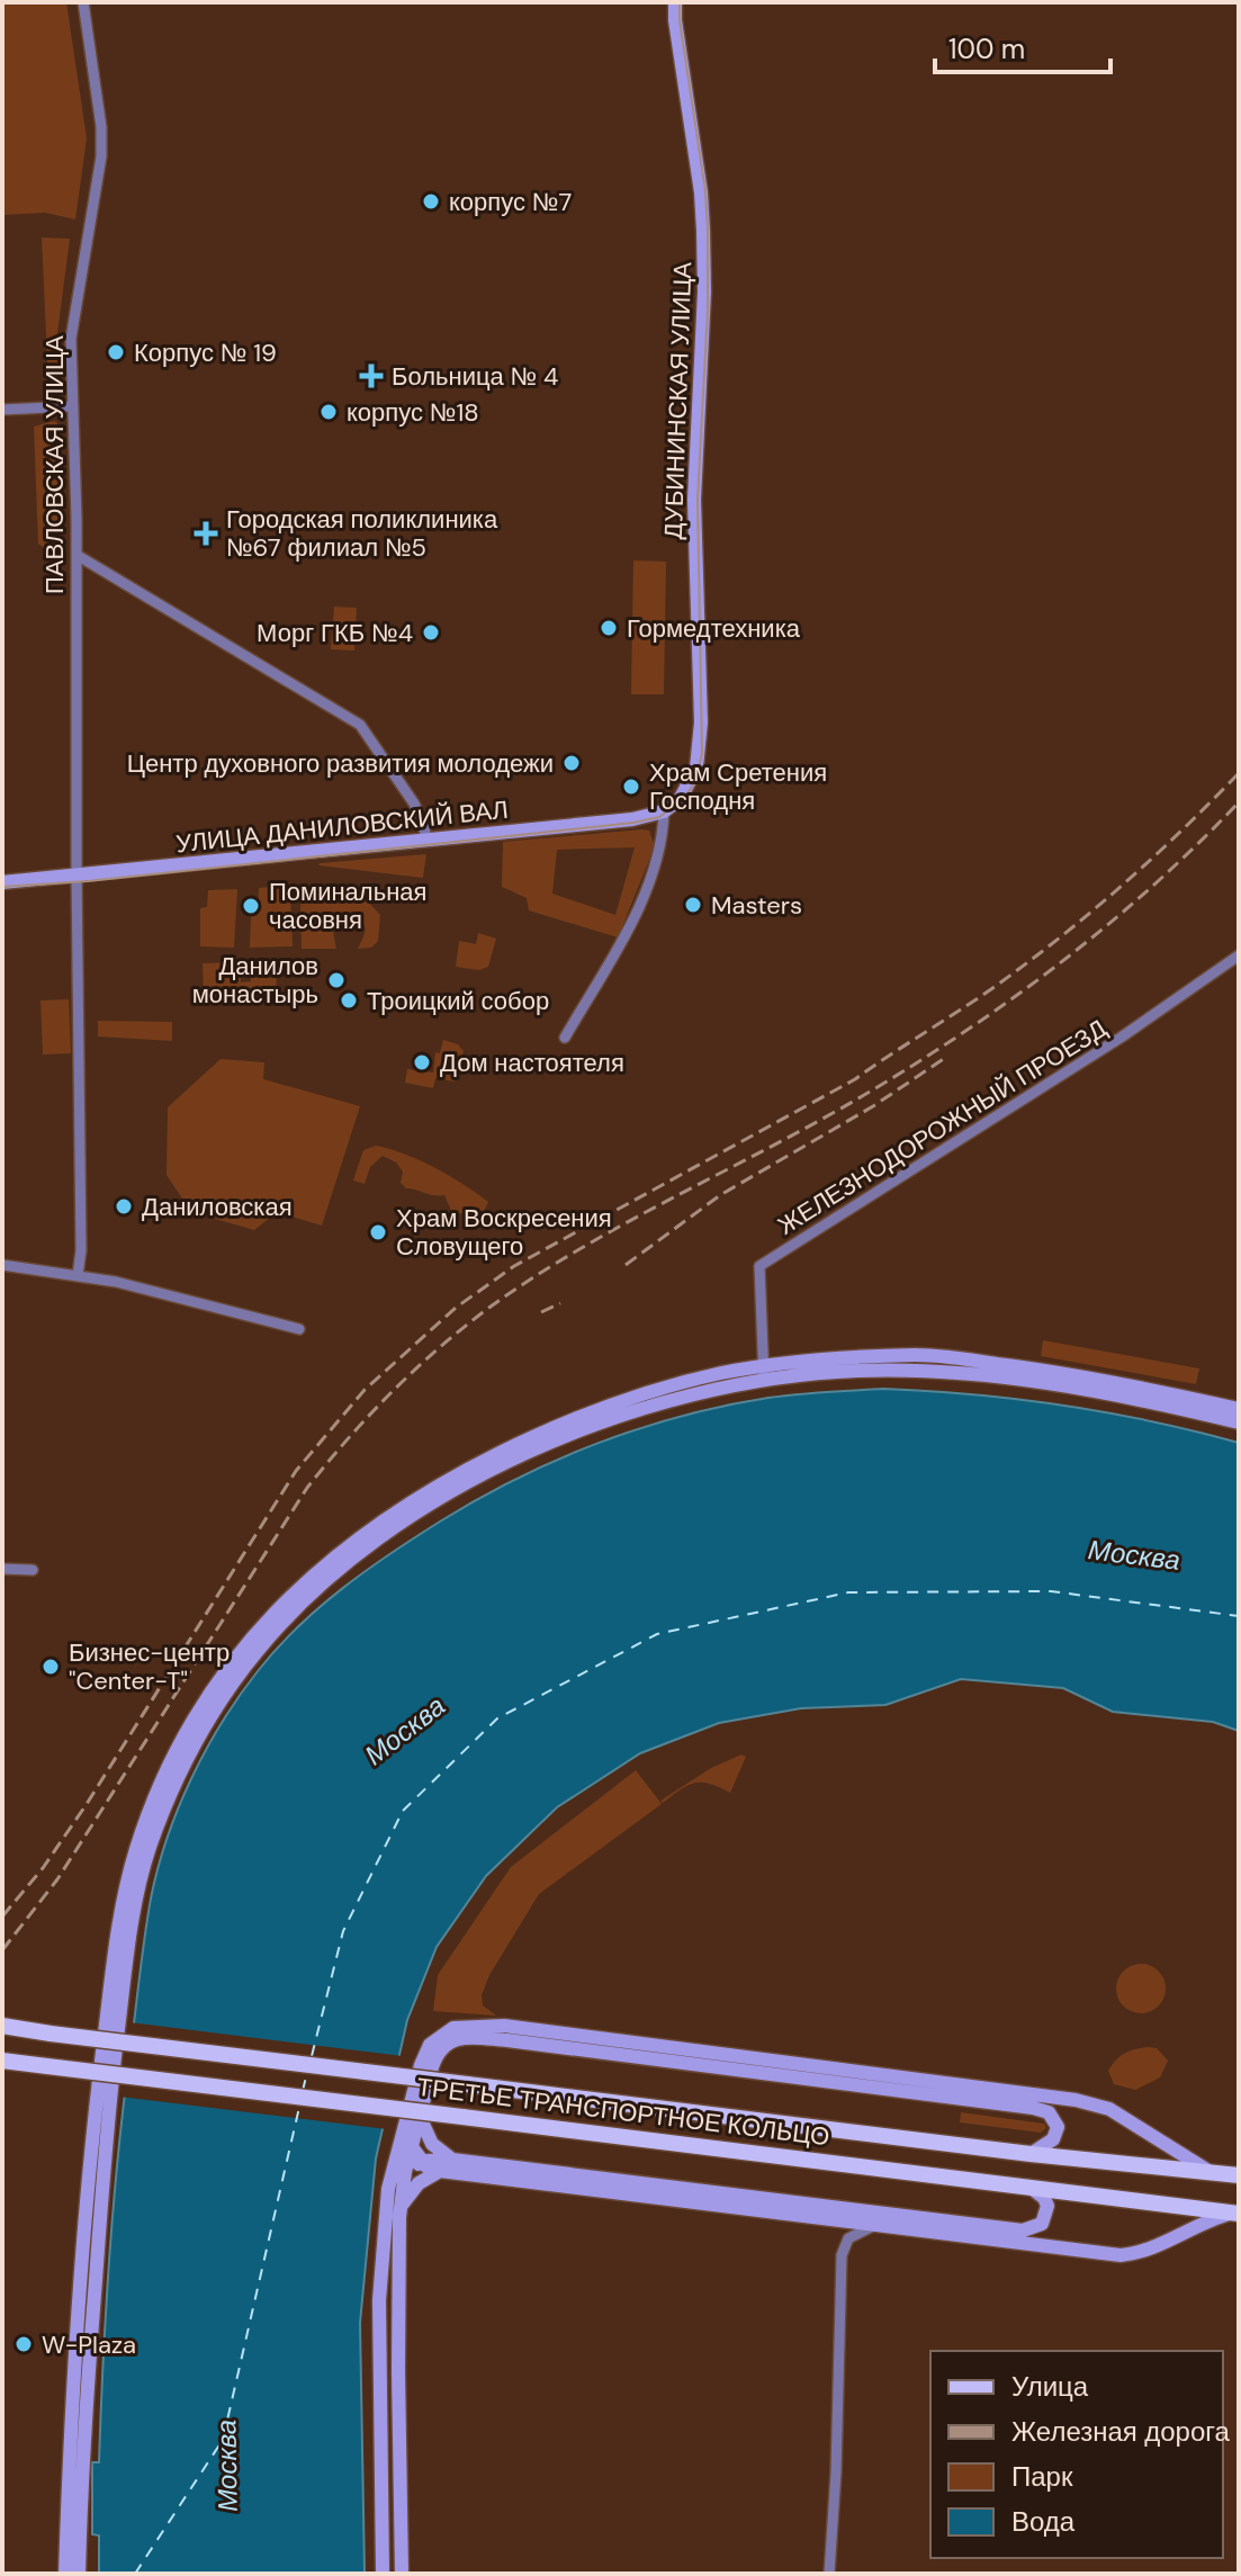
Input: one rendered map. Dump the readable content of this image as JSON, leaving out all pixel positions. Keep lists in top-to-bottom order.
{
  "streets": {
    "main road": ["ДУБИНИНСКАЯ УЛИЦА", "УЛИЦА ДАНИЛОВСКИЙ ВАЛ", "ТРЕТЬЕ ТРАНСПОРТНОЕ КОЛЬЦО"],
    "street": ["ПАВЛОВСКАЯ УЛИЦА", "ЖЕЛЕЗНОДОРОЖНЫЙ ПРОЕЗД"]
  },
  "crossings": [
    ["ДУБИНИНСКАЯ УЛИЦА", "УЛИЦА ДАНИЛОВСКИЙ ВАЛ"],
    ["ПАВЛОВСКАЯ УЛИЦА", "УЛИЦА ДАНИЛОВСКИЙ ВАЛ"]
  ],
  "water": ["Москва"],
  "places": {
    "other": [
      "корпус №7",
      "Корпус № 19",
      "корпус №18",
      "Гормедтехника",
      "Морг ГКБ №4",
      "Центр духовного развития молодежи",
      "Храм Сретения Господня",
      "Masters",
      "Поминальная часовня",
      "Данилов монастырь",
      "Троицкий собор",
      "Дом настоятеля",
      "Даниловская",
      "Храм Воскресения Словущего",
      "Бизнес-центр \"Center-T\"",
      "W-Plaza"
    ],
    "health": ["Больница № 4", "Городская поликлиника №67 филиал №5"]
  },
  "legend": [
    "Улица",
    "Железная дорога",
    "Парк",
    "Вода"
  ],
  "scale_bar": "100 m"
}
